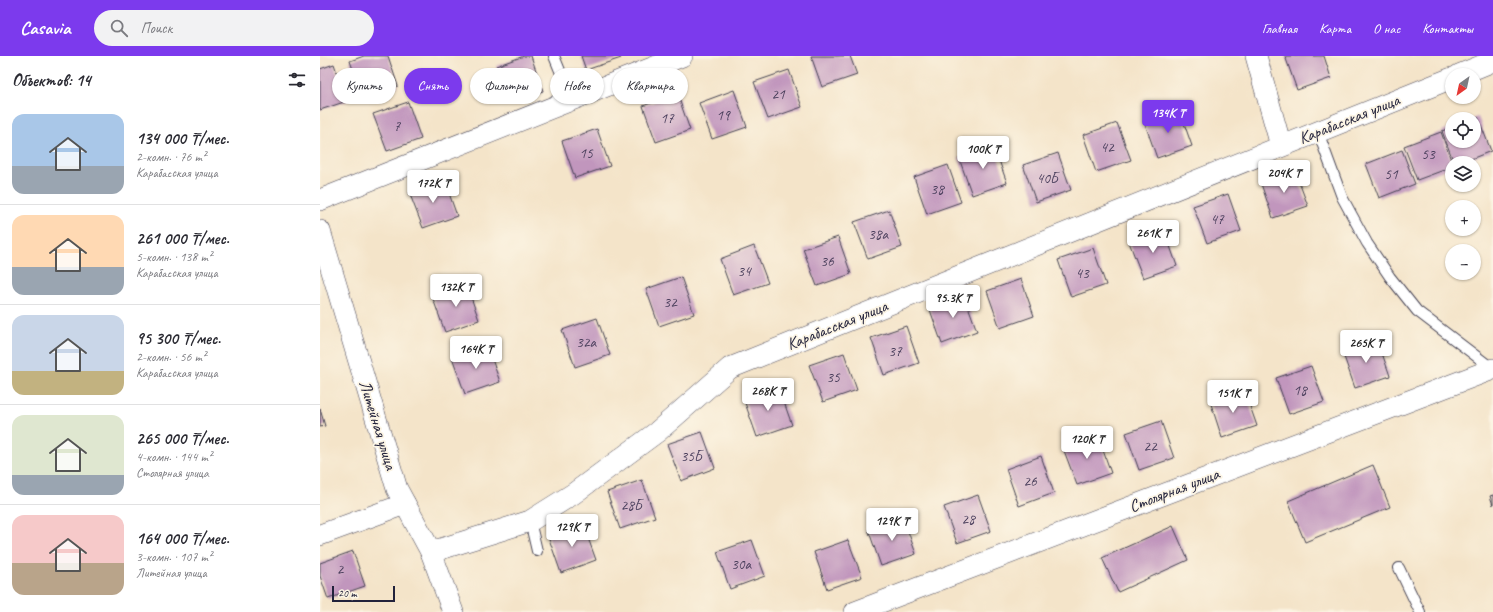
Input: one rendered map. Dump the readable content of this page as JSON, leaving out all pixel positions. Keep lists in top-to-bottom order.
{
  "streets": {
    "street": ["Карабасская улица", "Литейная улица", "Столярная улица"]
  },
  "crossings": [
    ["Карабасская улица", "Литейная улица"]
  ],
  "house_numbers": [
    "21",
    "19",
    "17",
    "7",
    "42",
    "15",
    "53",
    "51",
    "40Б",
    "38",
    "47",
    "38а",
    "36",
    "34",
    "43",
    "32",
    "32а",
    "37",
    "35",
    "18",
    "22",
    "35Б",
    "26",
    "28Б",
    "28",
    "30а",
    "2"
  ],
  "scale_bar": "20 m",
  "north": "bottom left",
  "page": {
    "header": "Casavia",
    "search": "Поиск",
    "nav": [
      "Главная",
      "Карта",
      "О нас",
      "Контакты"
    ],
    "heading": "Объектов: 14",
    "map_buttons": ["+", "−"],
    "chip": [
      "Купить",
      "Снять",
      "Фильтры",
      "Новое",
      "Квартира"
    ],
    "price": [
      "134K ₸",
      "100K ₸",
      "204K ₸",
      "172K ₸",
      "261K ₸",
      "132K ₸",
      "95.3K ₸",
      "265K ₸",
      "164K ₸",
      "268K ₸",
      "151K ₸",
      "120K ₸",
      "129K ₸",
      "129K ₸"
    ],
    "list": [
      {
        "name": "134 000 ₸/мес.",
        "note": "2-комн. · 76 m² · Карабасская улица"
      },
      {
        "name": "261 000 ₸/мес.",
        "note": "5-комн. · 138 m² · Карабасская улица"
      },
      {
        "name": "95 300 ₸/мес.",
        "note": "2-комн. · 56 m² · Карабасская улица"
      },
      {
        "name": "265 000 ₸/мес.",
        "note": "4-комн. · 144 m² · Столярная улица"
      },
      {
        "name": "164 000 ₸/мес.",
        "note": "3-комн. · 107 m² · Литейная улица"
      }
    ],
    "scale": "20 m"
  }
}
